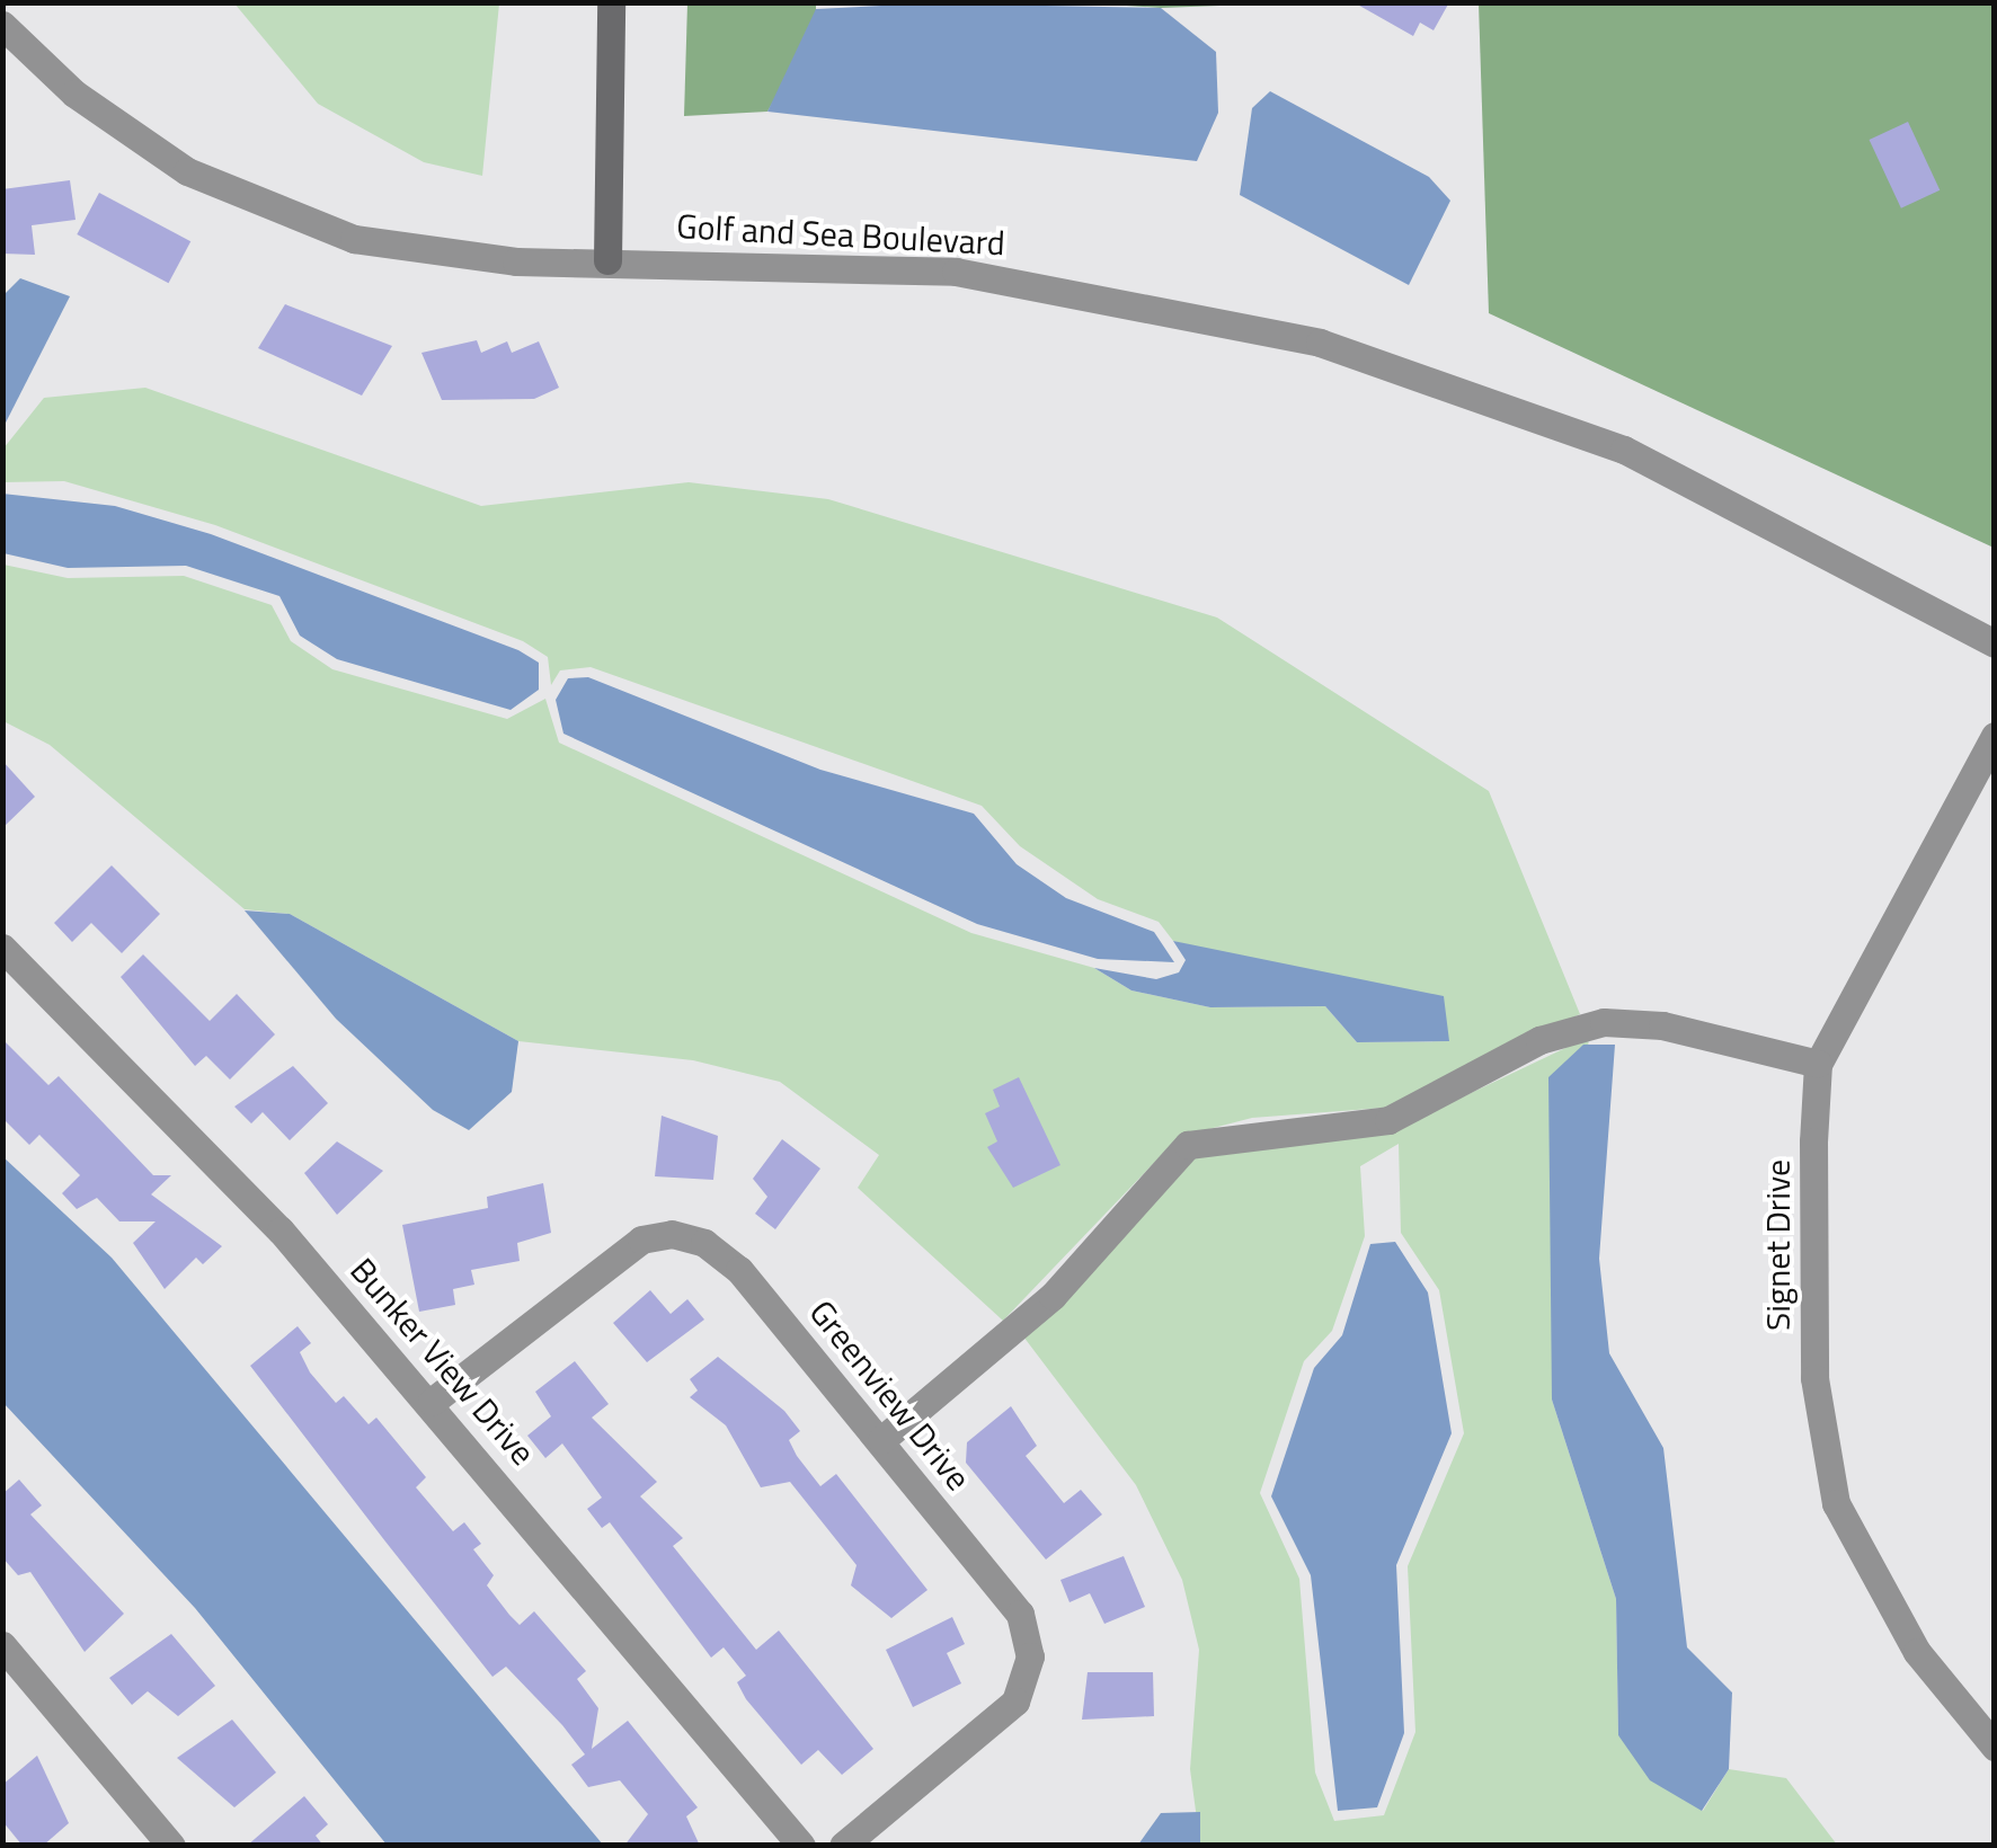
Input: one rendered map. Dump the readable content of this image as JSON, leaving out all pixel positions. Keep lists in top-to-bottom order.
{
  "streets": {
    "street": [
      "Golf and Sea Boulevard",
      "Signet Drive",
      "Bunker View Drive",
      "Greenview Drive"
    ]
  },
  "crossings": [
    ["Bunker View Drive", "Greenview Drive"]
  ]
}
